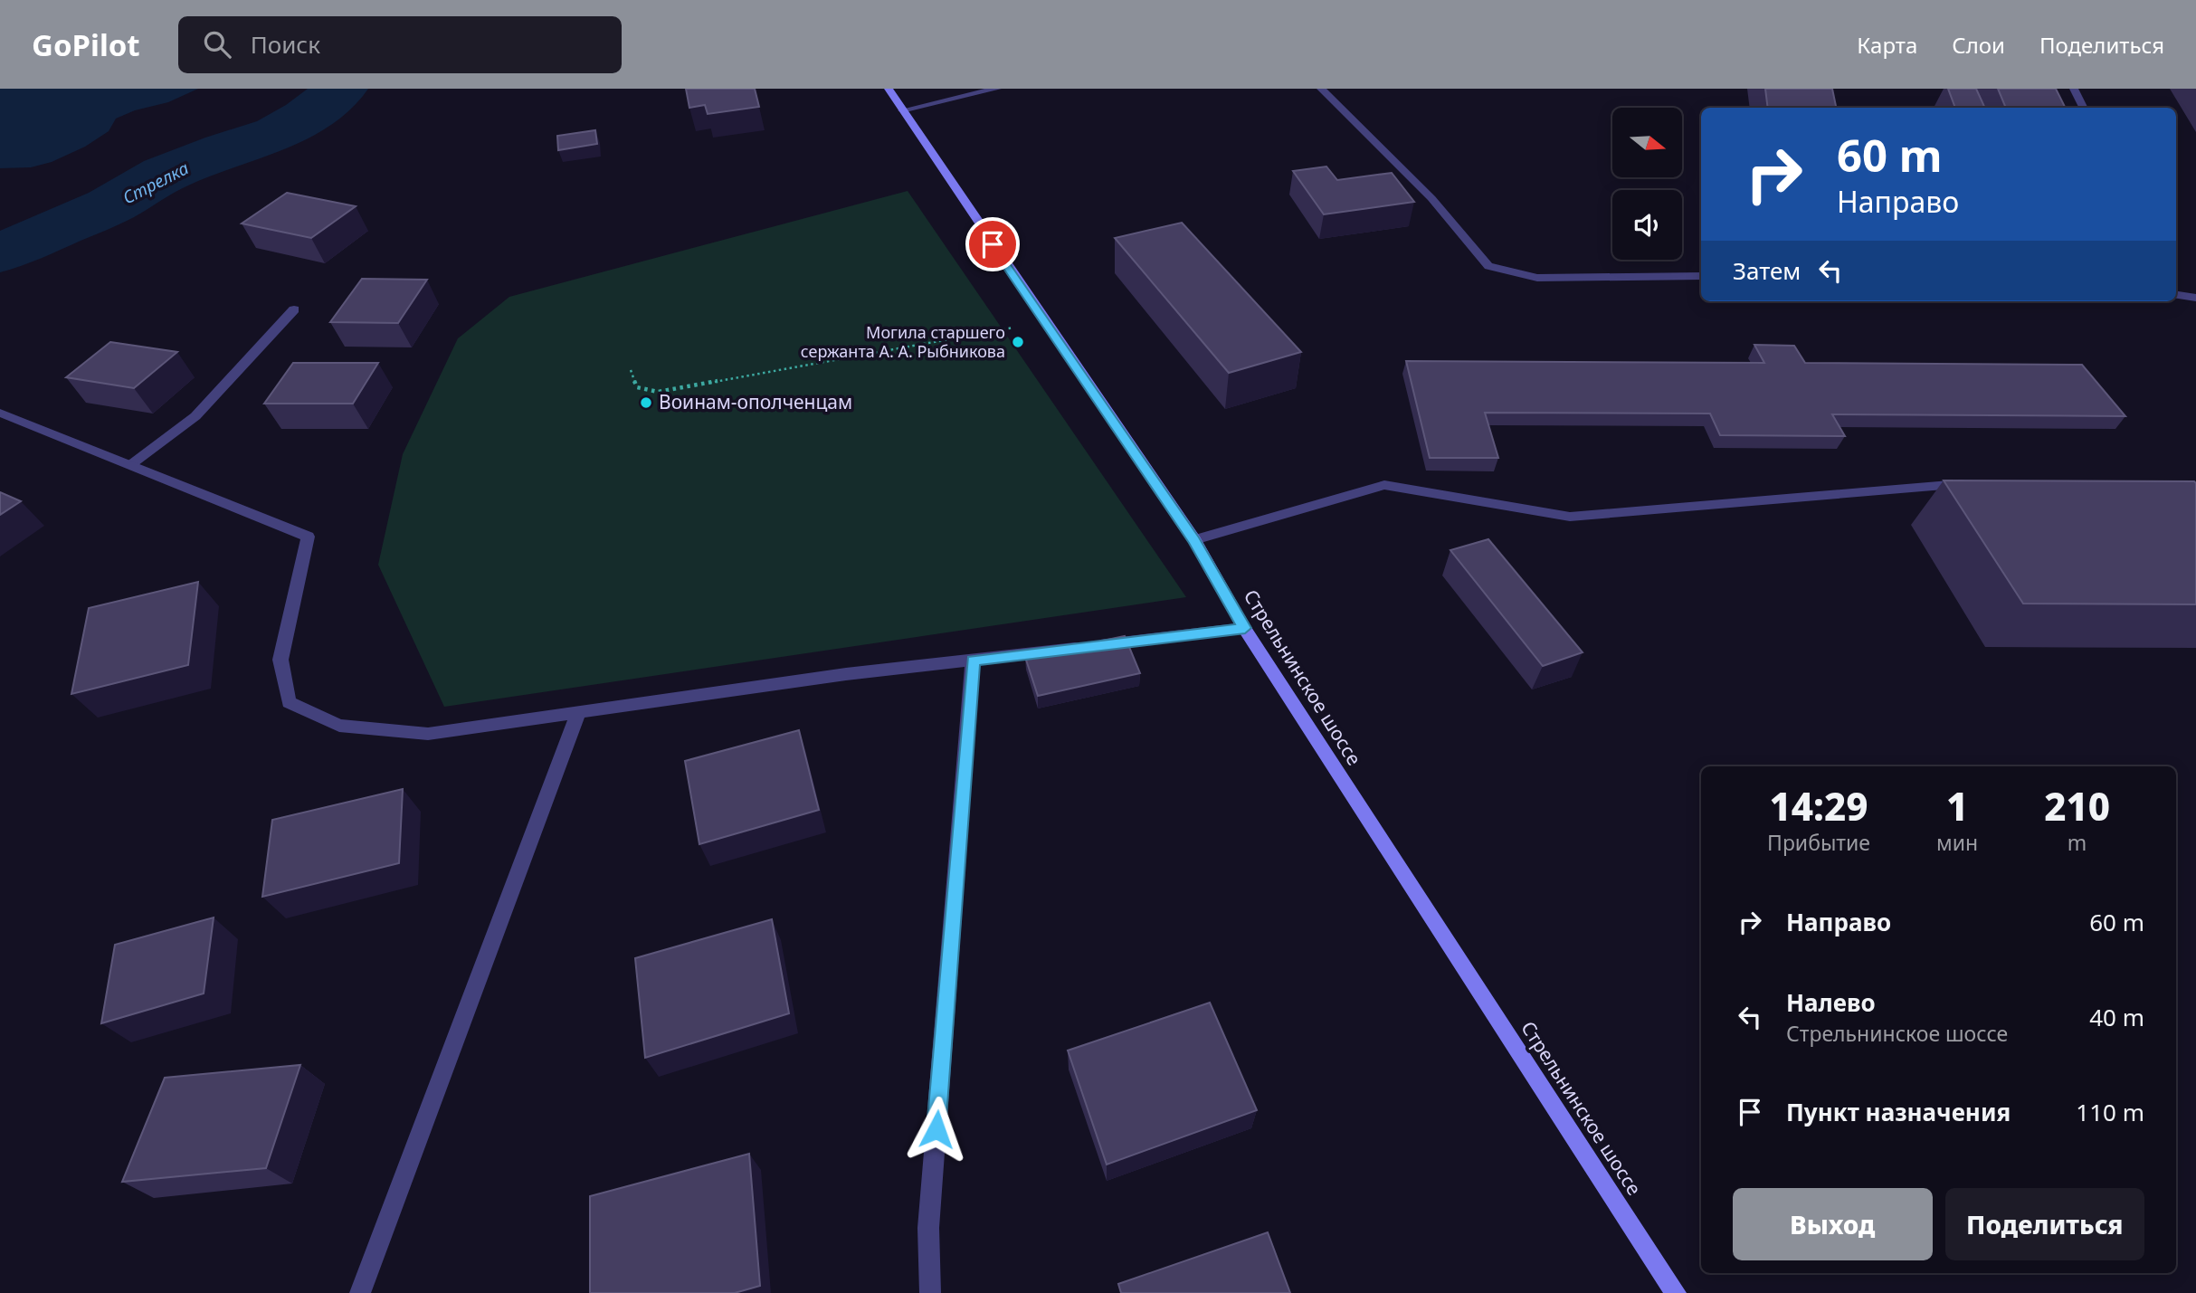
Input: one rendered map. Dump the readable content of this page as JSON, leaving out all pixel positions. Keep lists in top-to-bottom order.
{
  "streets": {
    "main road": ["Стрельнинское шоссе"]
  },
  "water": ["Стрелка"],
  "places": ["Могила старшего сержанта А. А. Рыбникова", "Воинам-ополченцам"],
  "north": "right",
  "page": {
    "header": "GoPilot",
    "search": "Поиск",
    "nav": ["Карта", "Слои", "Поделиться"],
    "turn": ["60 m", "Направо"],
    "then": "Затем",
    "eta": [
      "14:29",
      "Прибытие",
      "1",
      "мин",
      "210",
      "m"
    ],
    "list": [
      {
        "name": "Направо",
        "value": "60 m"
      },
      {
        "name": "Налево",
        "note": "Стрельнинское шоссе",
        "value": "40 m"
      },
      {
        "name": "Пункт назначения",
        "value": "110 m"
      }
    ],
    "buttons": ["Выход", "Поделиться"]
  }
}
